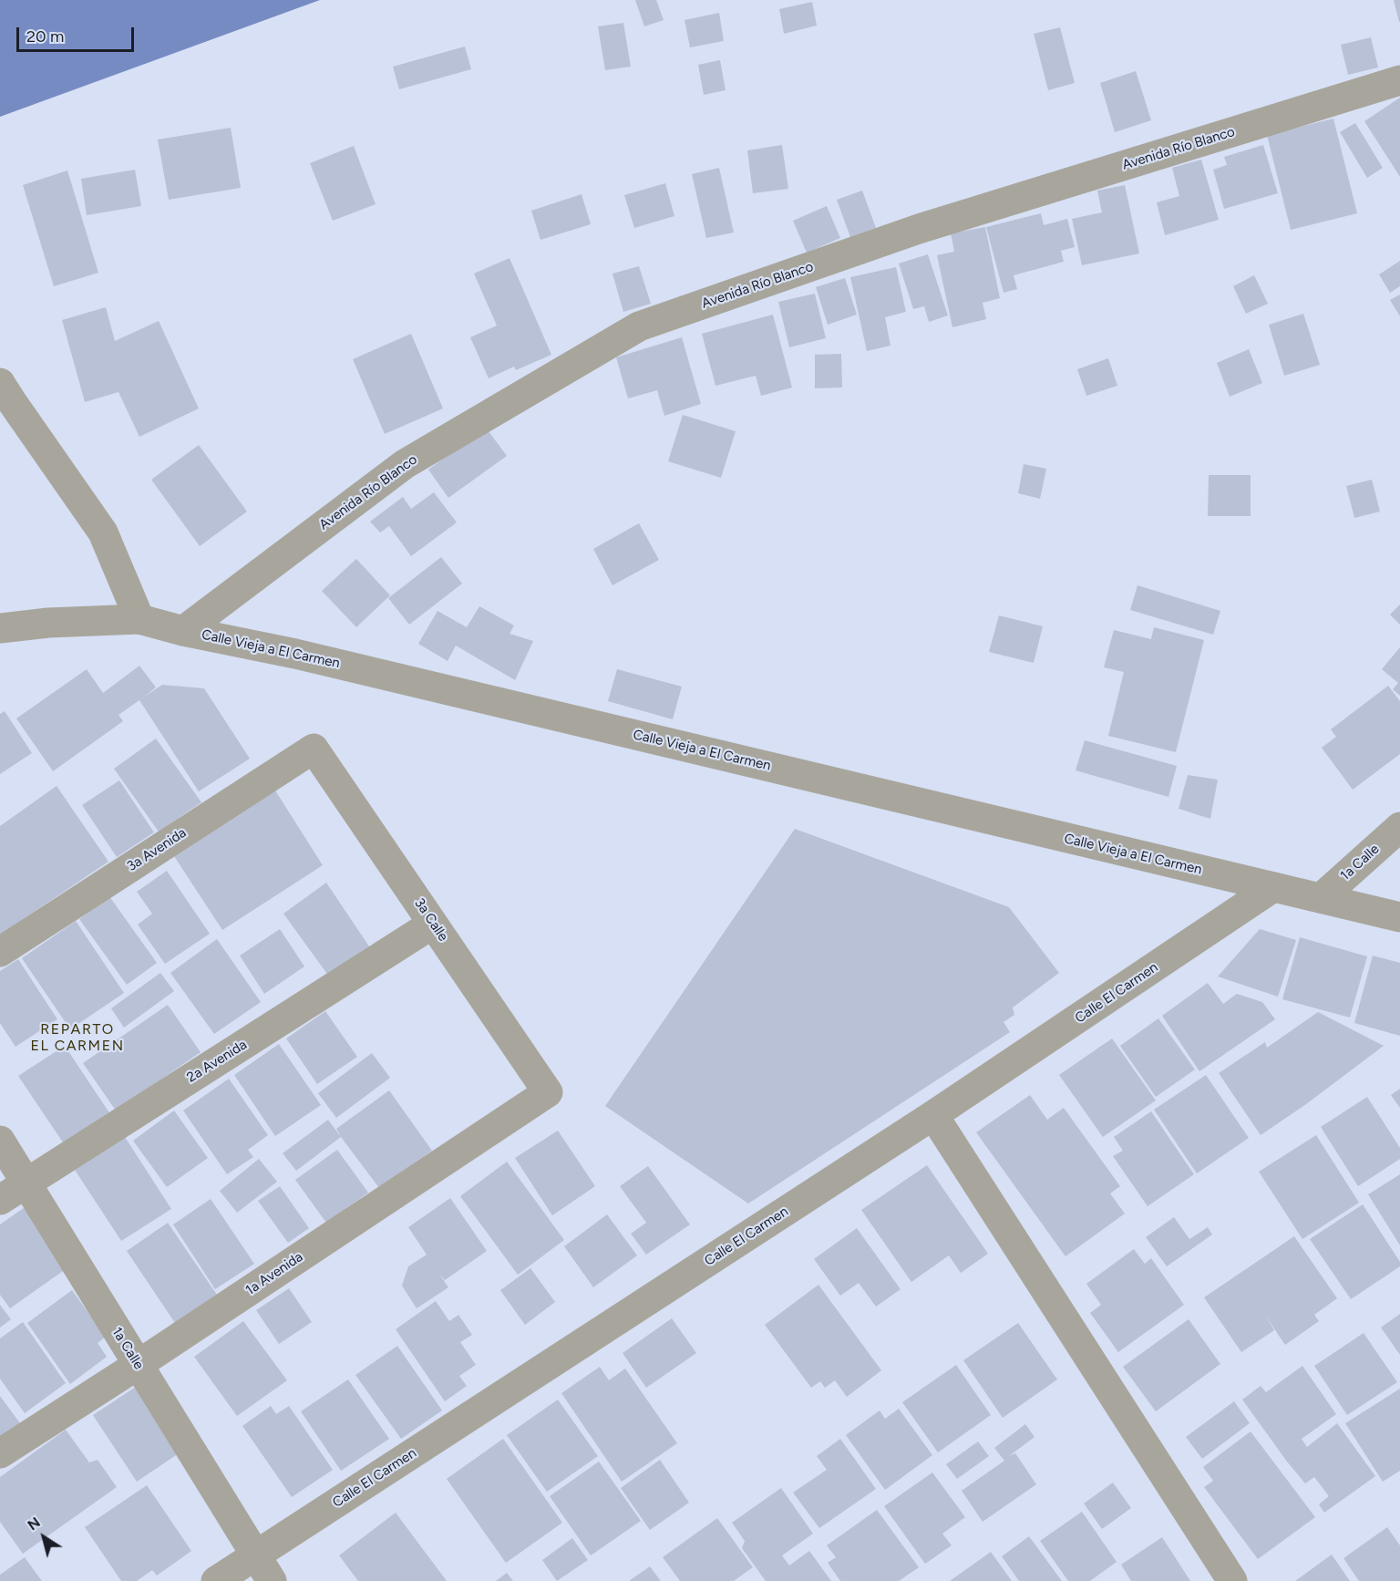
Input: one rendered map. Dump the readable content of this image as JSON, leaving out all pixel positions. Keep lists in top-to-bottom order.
{
  "streets": {
    "street": [
      "Avenida Río Blanco",
      "Calle Vieja a El Carmen",
      "3a Avenida",
      "1a Calle",
      "3a Calle",
      "Calle El Carmen",
      "2a Avenida",
      "1a Avenida"
    ]
  },
  "crossings": [
    ["Avenida Río Blanco", "Calle Vieja a El Carmen"],
    ["Calle Vieja a El Carmen", "1a Calle"],
    ["Calle Vieja a El Carmen", "Calle El Carmen"],
    ["3a Avenida", "3a Calle"],
    ["1a Calle", "Calle El Carmen"],
    ["1a Calle", "2a Avenida"],
    ["1a Calle", "1a Avenida"],
    ["3a Calle", "2a Avenida"],
    ["3a Calle", "1a Avenida"]
  ],
  "districts": ["REPARTO EL CARMEN"],
  "scale_bar": "20 m",
  "north": "top left"
}
